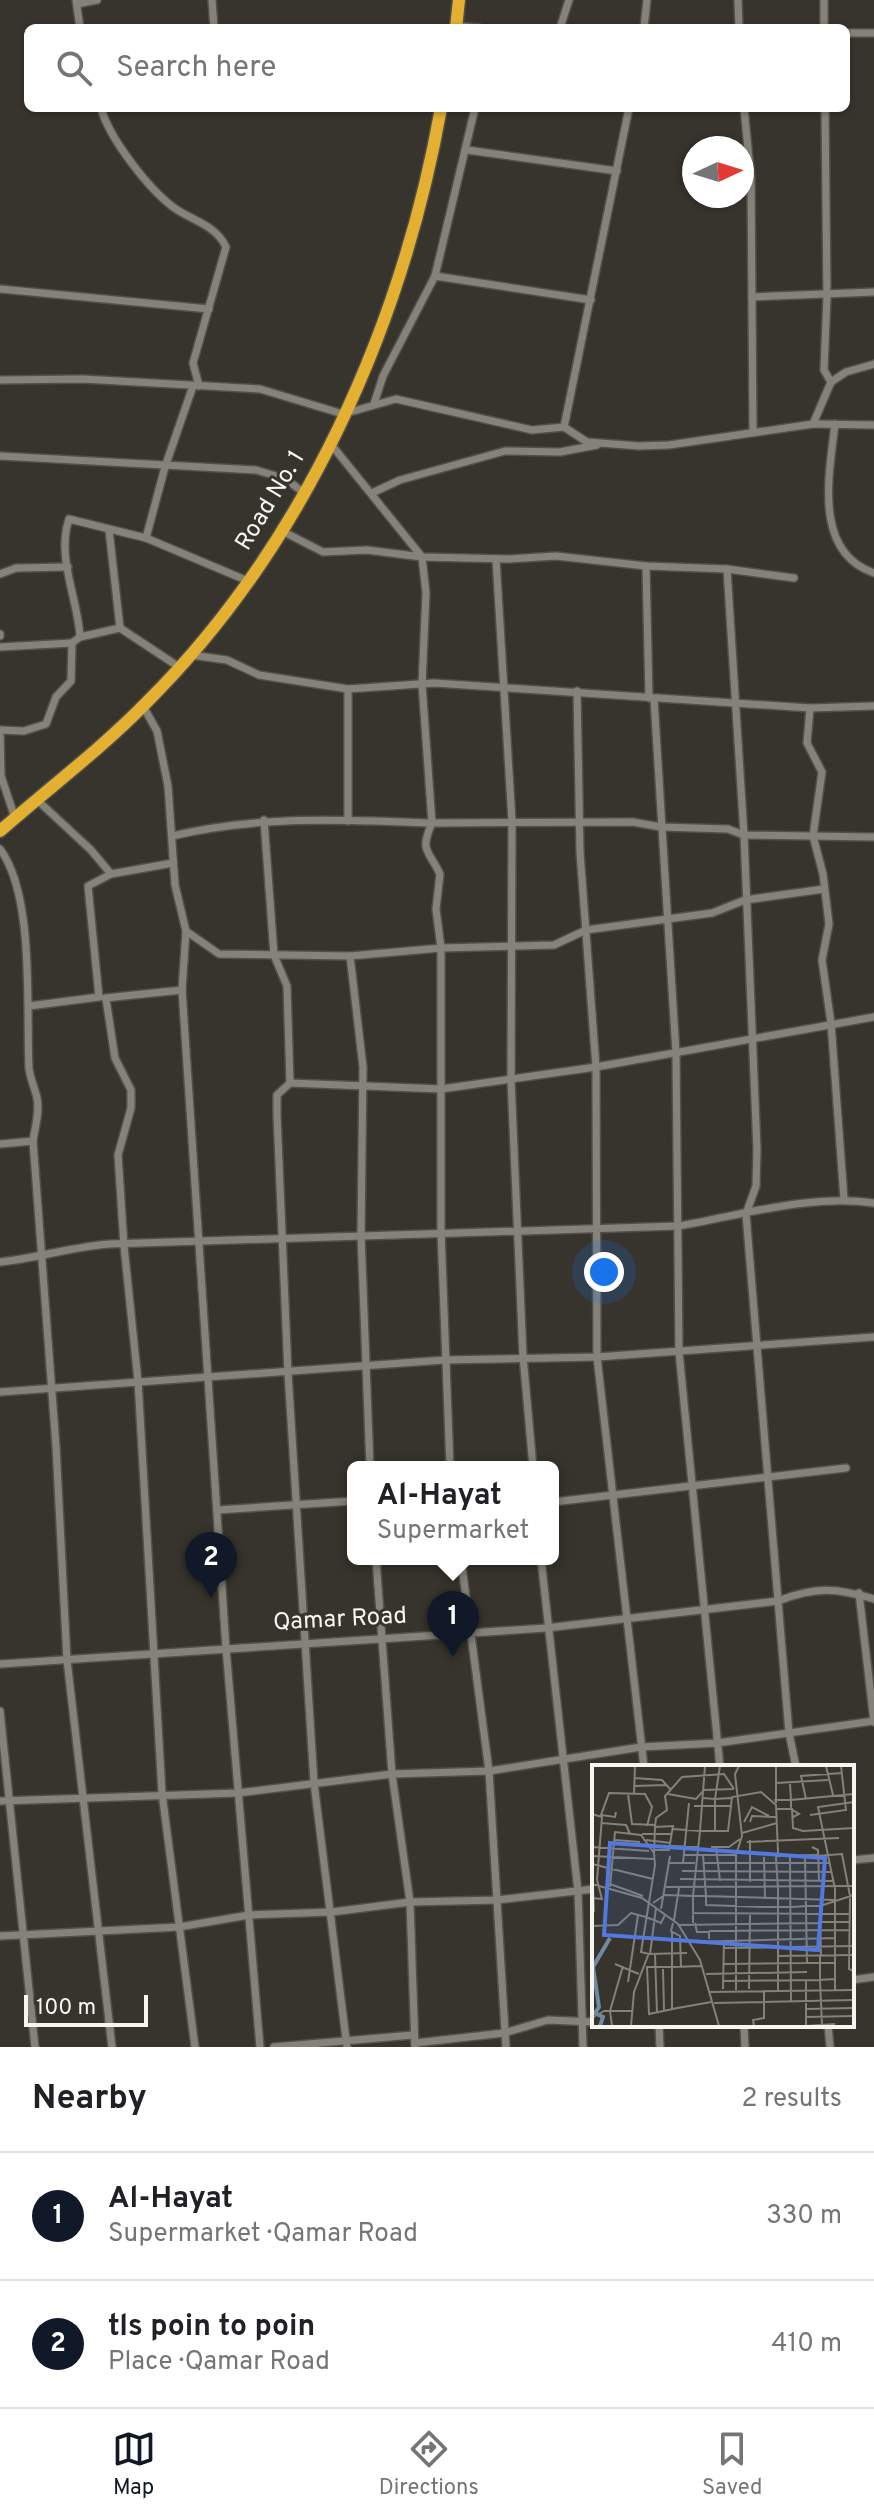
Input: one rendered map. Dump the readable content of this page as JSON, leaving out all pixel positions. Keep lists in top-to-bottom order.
{
  "streets": {
    "highway": ["Road No. 1"],
    "street": ["Qamar Road"]
  },
  "scale_bar": "100 m",
  "north": "right",
  "page": {
    "search": "Search here",
    "popup": ["Al-Hayat", "Supermarket"],
    "pins": ["2", "1"],
    "scale": "100 m",
    "heading": ["Nearby", "2 results"],
    "list": [
      {
        "mark": "1",
        "name": "Al-Hayat",
        "note": "Supermarket · Qamar Road",
        "value": "330 m"
      },
      {
        "mark": "2",
        "name": "tls poin to poin",
        "note": "Place · Qamar Road",
        "value": "410 m"
      }
    ],
    "nav": ["Map", "Directions", "Saved"]
  }
}
